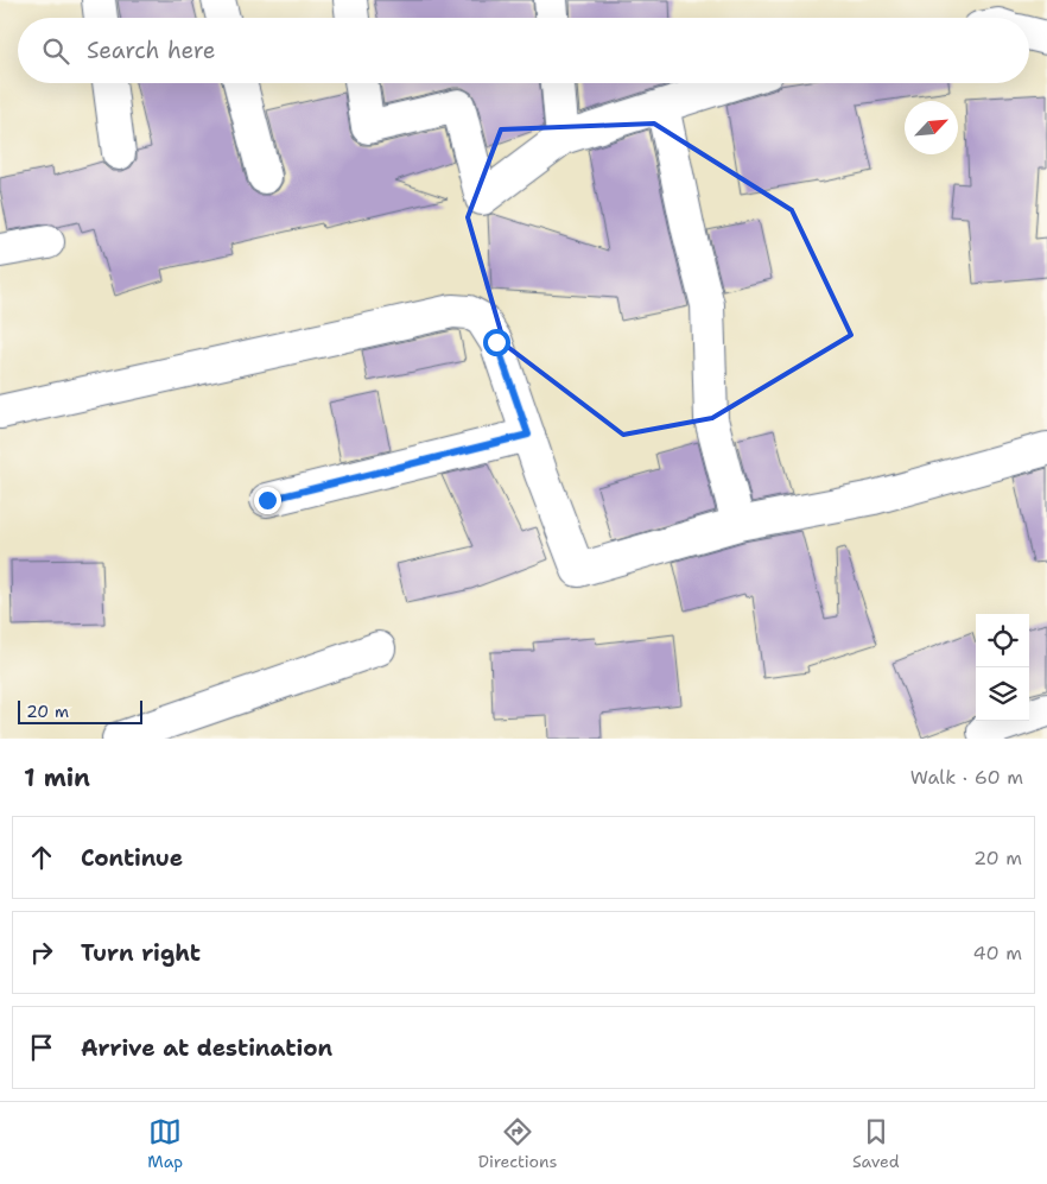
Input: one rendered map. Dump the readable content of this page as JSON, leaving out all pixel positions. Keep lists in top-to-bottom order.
{
  "scale_bar": "20 m",
  "north": "top right",
  "page": {
    "search": "Search here",
    "scale": "20 m",
    "heading": ["1 min", "Walk · 60 m"],
    "list": [
      ["Continue", "20 m"],
      ["Turn right", "40 m"],
      "Arrive at destination"
    ],
    "nav": ["Map", "Directions", "Saved"]
  }
}
